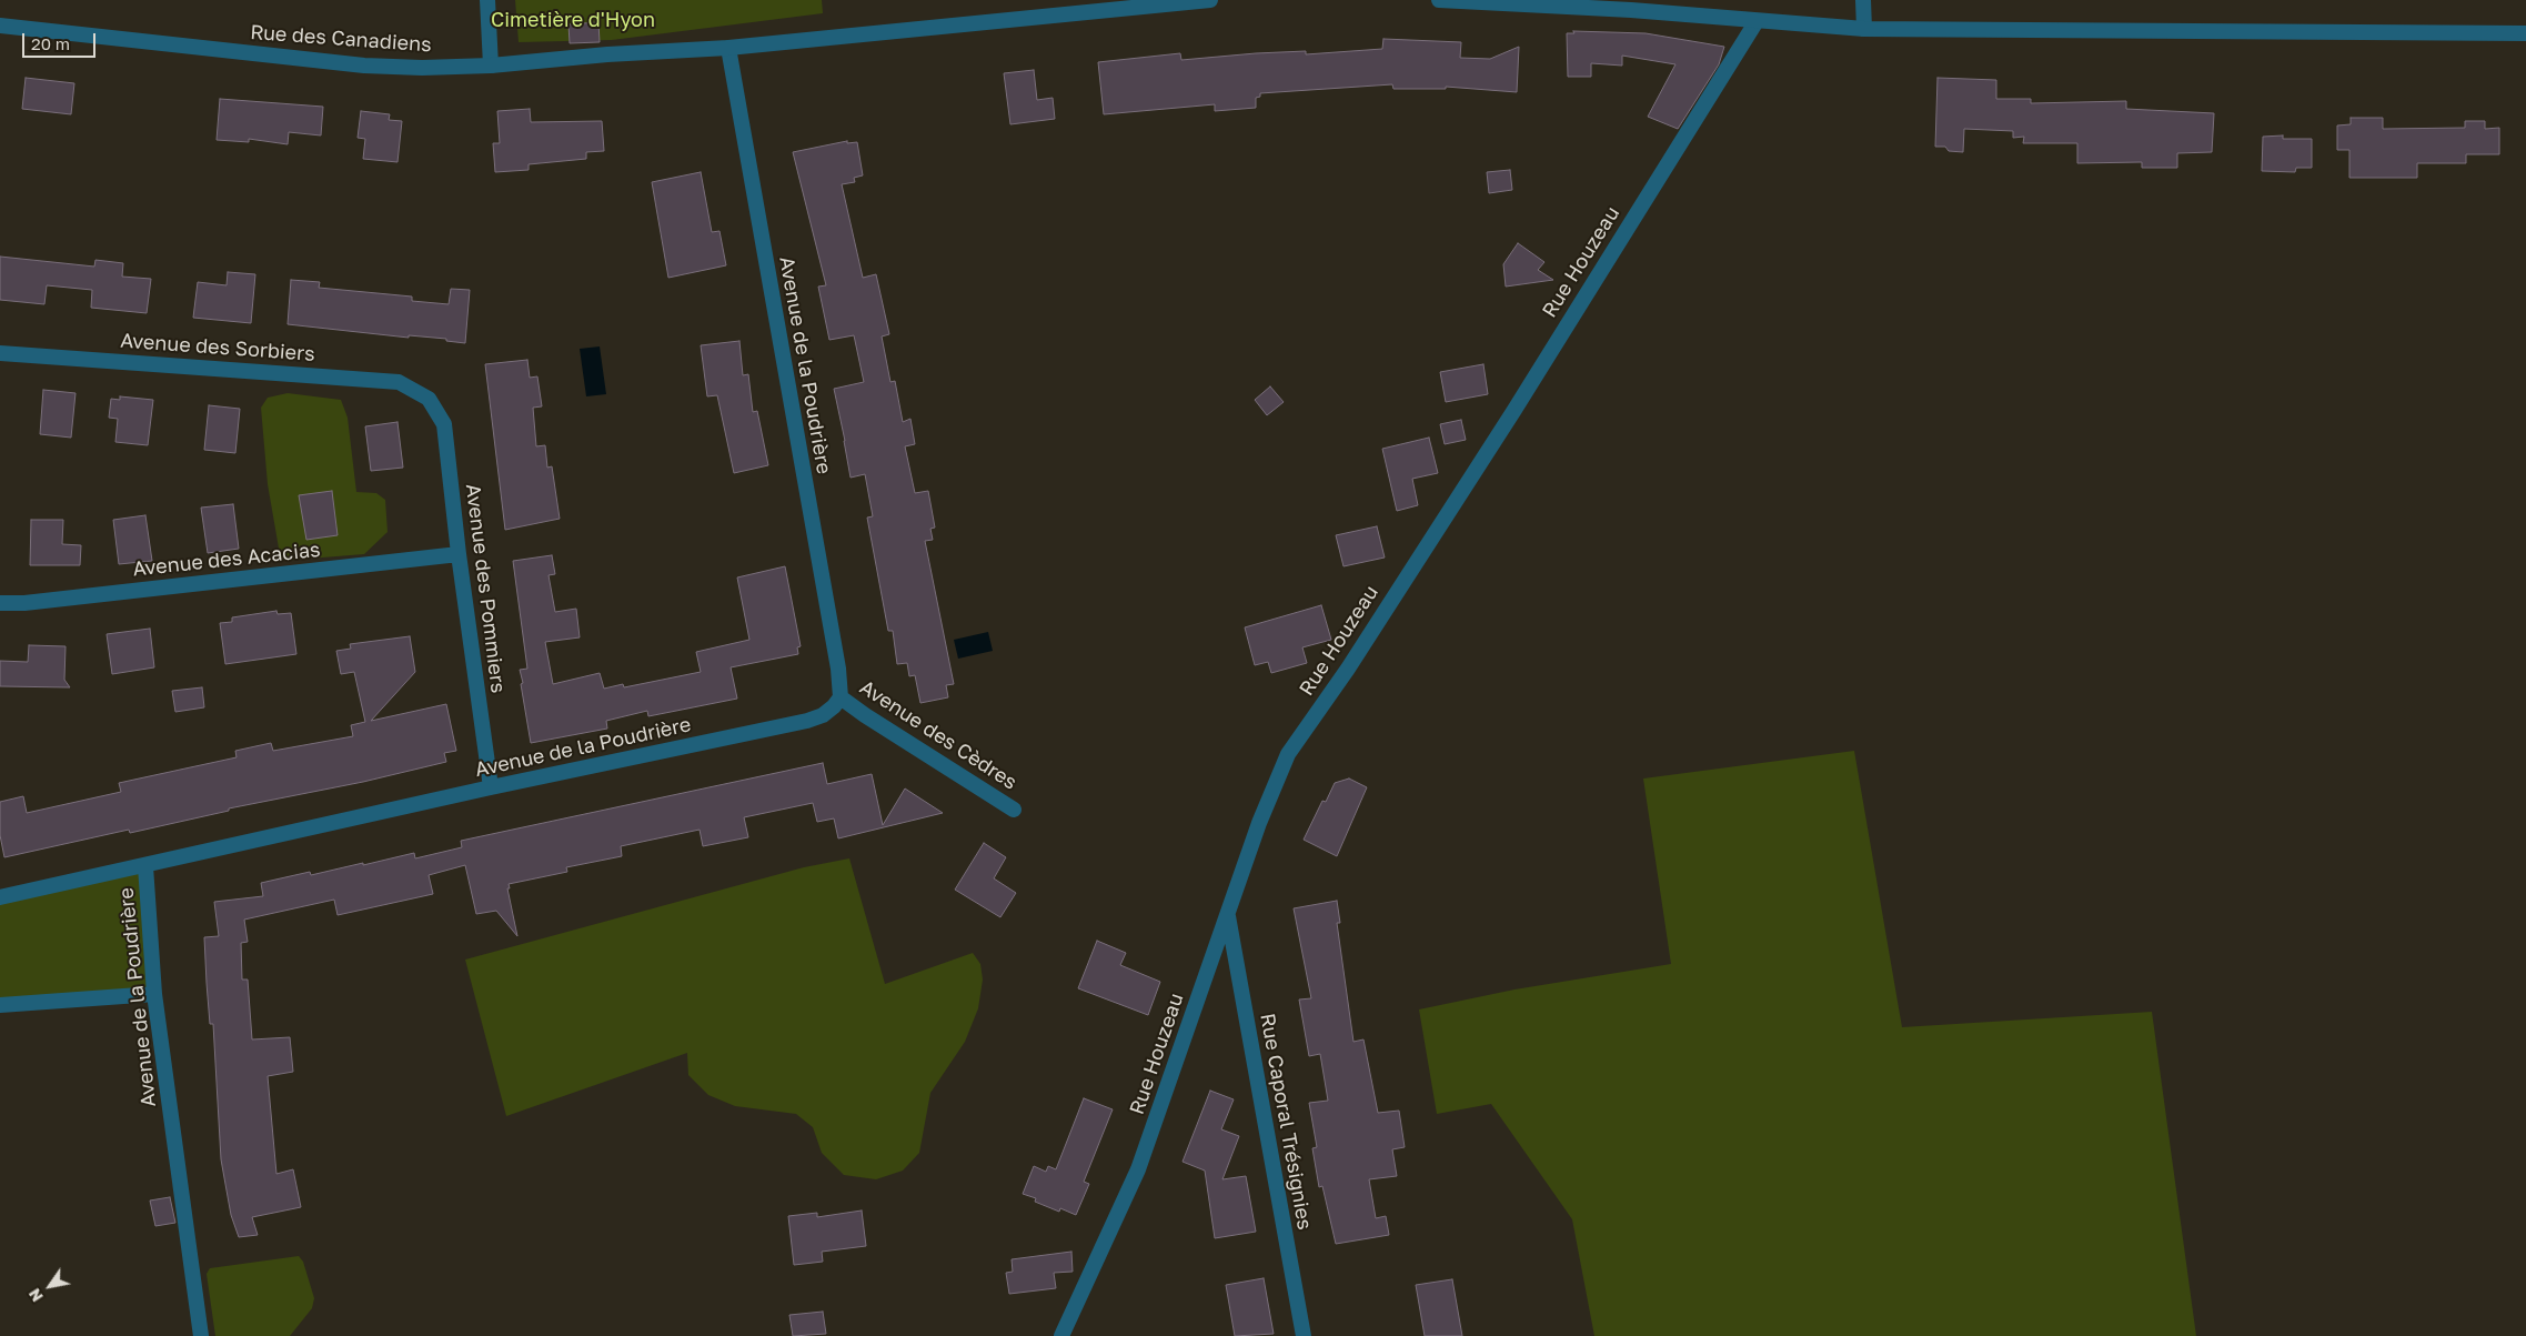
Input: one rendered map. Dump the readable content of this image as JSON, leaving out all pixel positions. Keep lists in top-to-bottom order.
{
  "streets": {
    "street": [
      "Rue des Canadiens",
      "Rue Houzeau",
      "Avenue des Sorbiers",
      "Avenue de la Poudrière",
      "Avenue des Acacias",
      "Avenue des Pommiers",
      "Avenue des Cèdres",
      "Rue Caporal Trésignies"
    ]
  },
  "crossings": [
    ["Rue des Canadiens", "Avenue de la Poudrière"],
    ["Rue Houzeau", "Rue Caporal Trésignies"],
    ["Avenue des Sorbiers", "Avenue des Pommiers"],
    ["Avenue de la Poudrière", "Avenue des Pommiers"],
    ["Avenue de la Poudrière", "Avenue des Cèdres"],
    ["Avenue des Acacias", "Avenue des Pommiers"]
  ],
  "parks": ["Cimetière d'Hyon"],
  "scale_bar": "20 m",
  "north": "bottom left"
}
